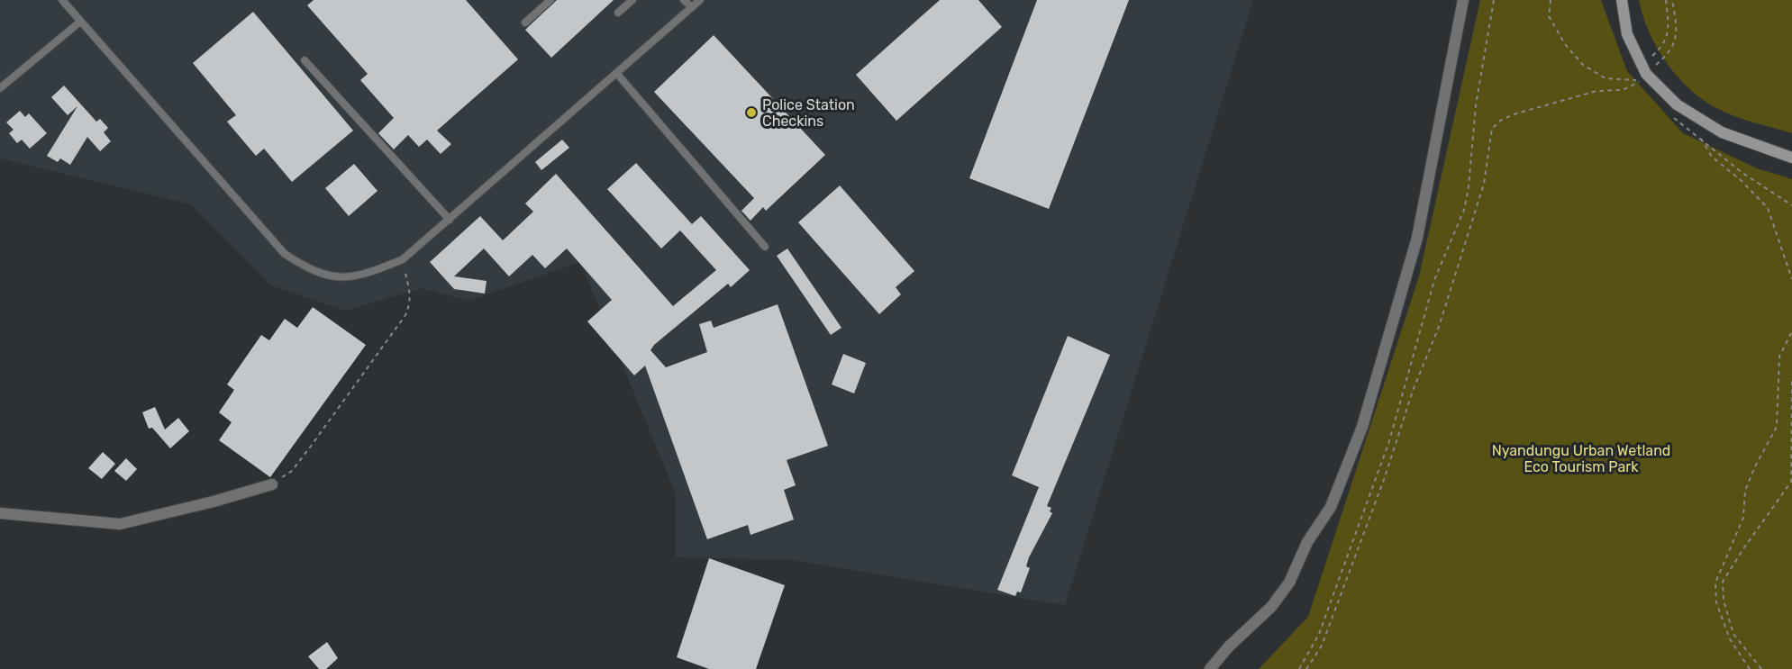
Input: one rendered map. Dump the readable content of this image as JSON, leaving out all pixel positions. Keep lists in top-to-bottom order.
{
  "parks": ["Nyandungu Urban Wetland Eco Tourism Park"],
  "places": ["Police Station Checkins"]
}
